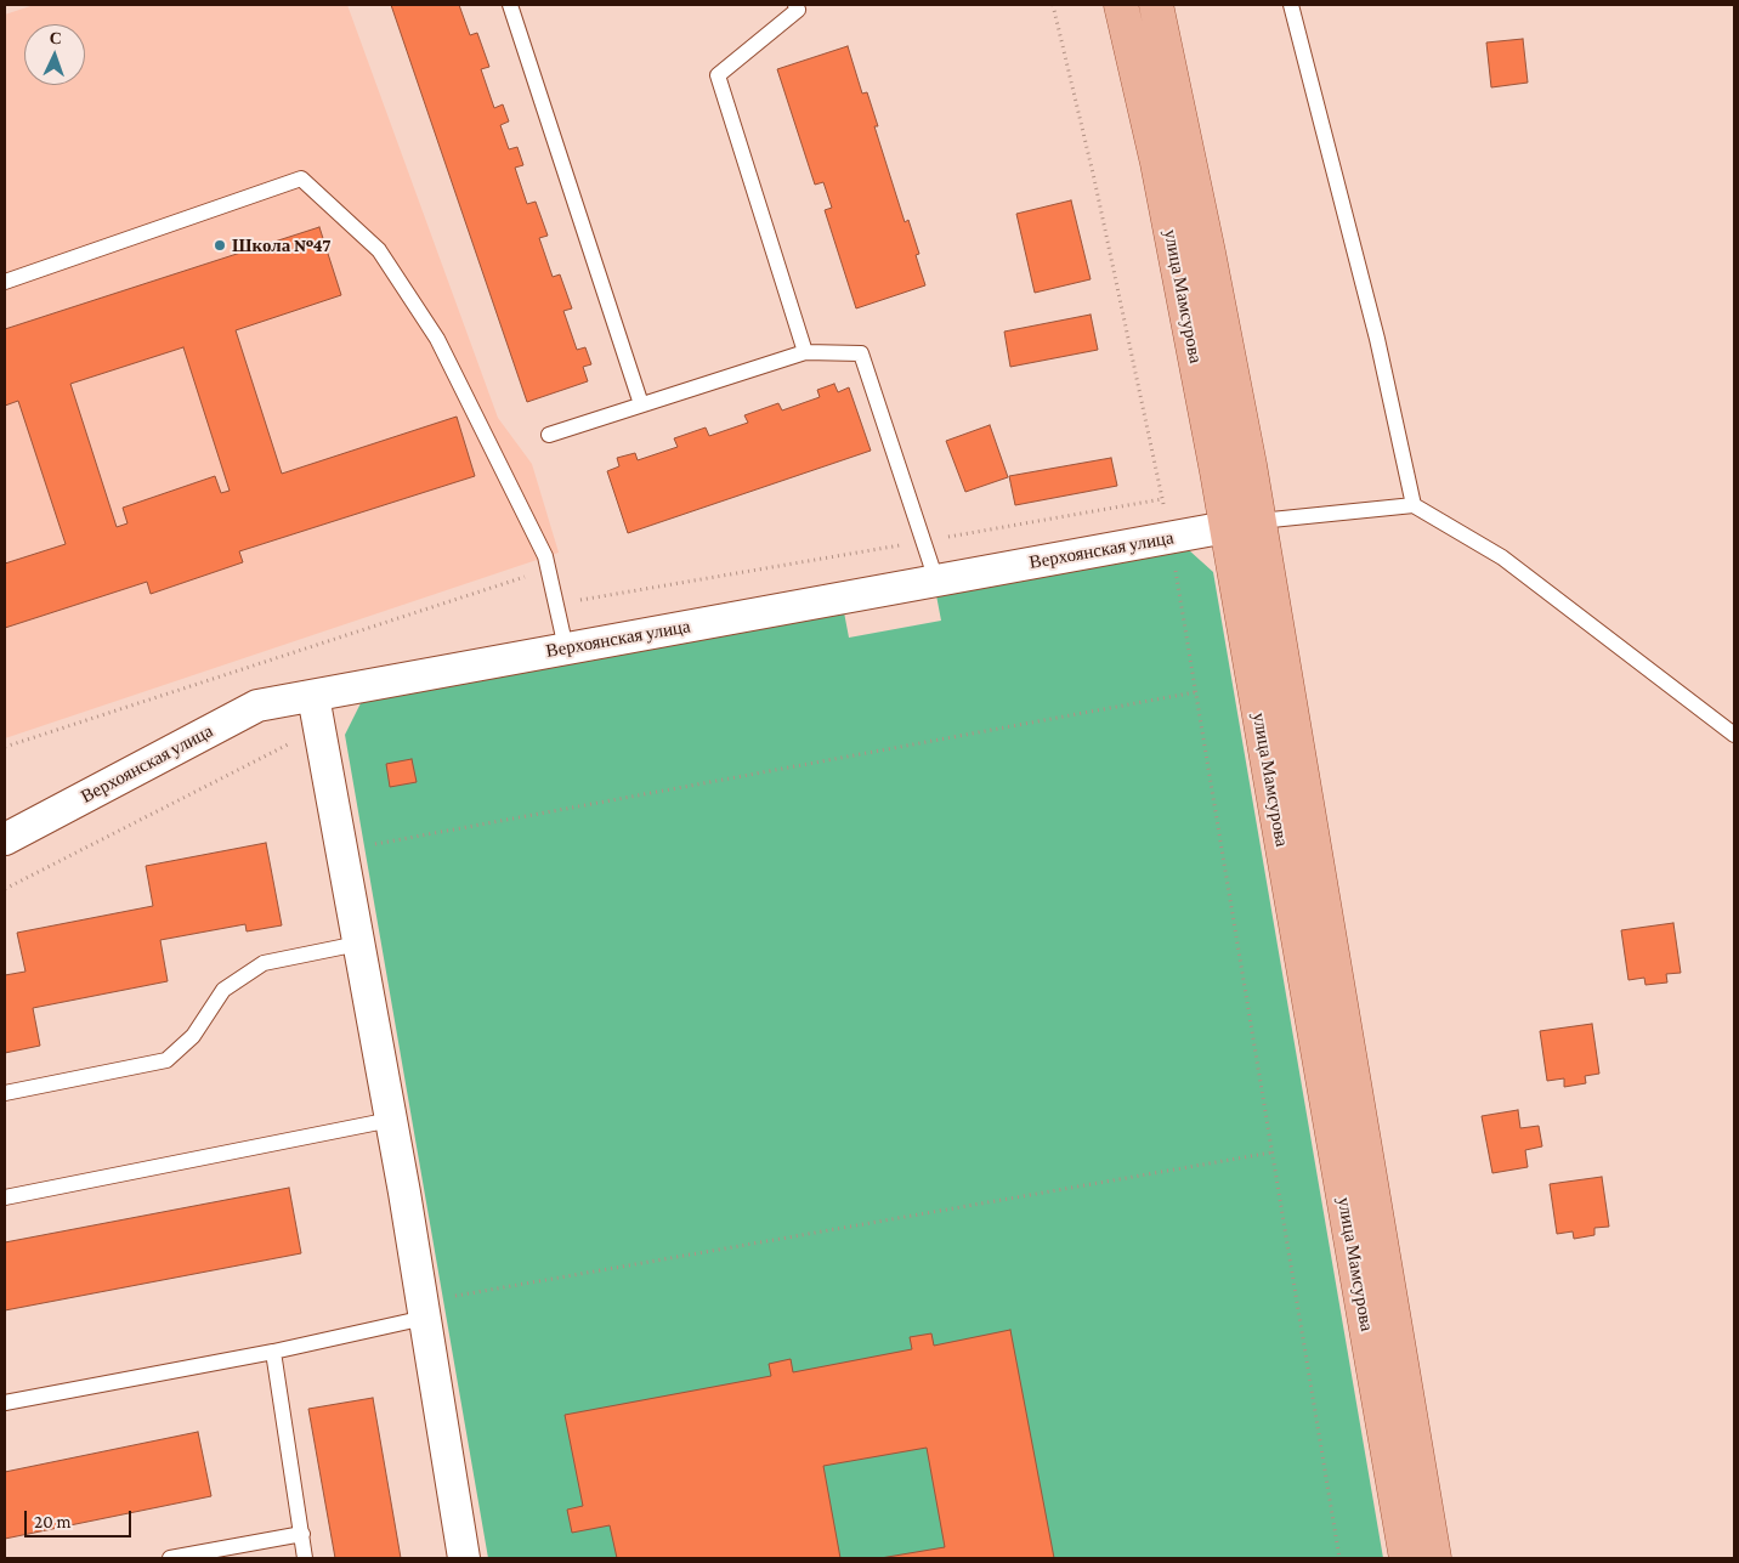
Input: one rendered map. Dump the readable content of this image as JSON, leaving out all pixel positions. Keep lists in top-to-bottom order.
{
  "streets": {
    "main road": ["улица Мамсурова"],
    "street": ["Верхоянская улица"]
  },
  "crossings": [
    ["улица Мамсурова", "Верхоянская улица"]
  ],
  "places": ["Школа №47"],
  "scale_bar": "20 m",
  "north": "top"
}
